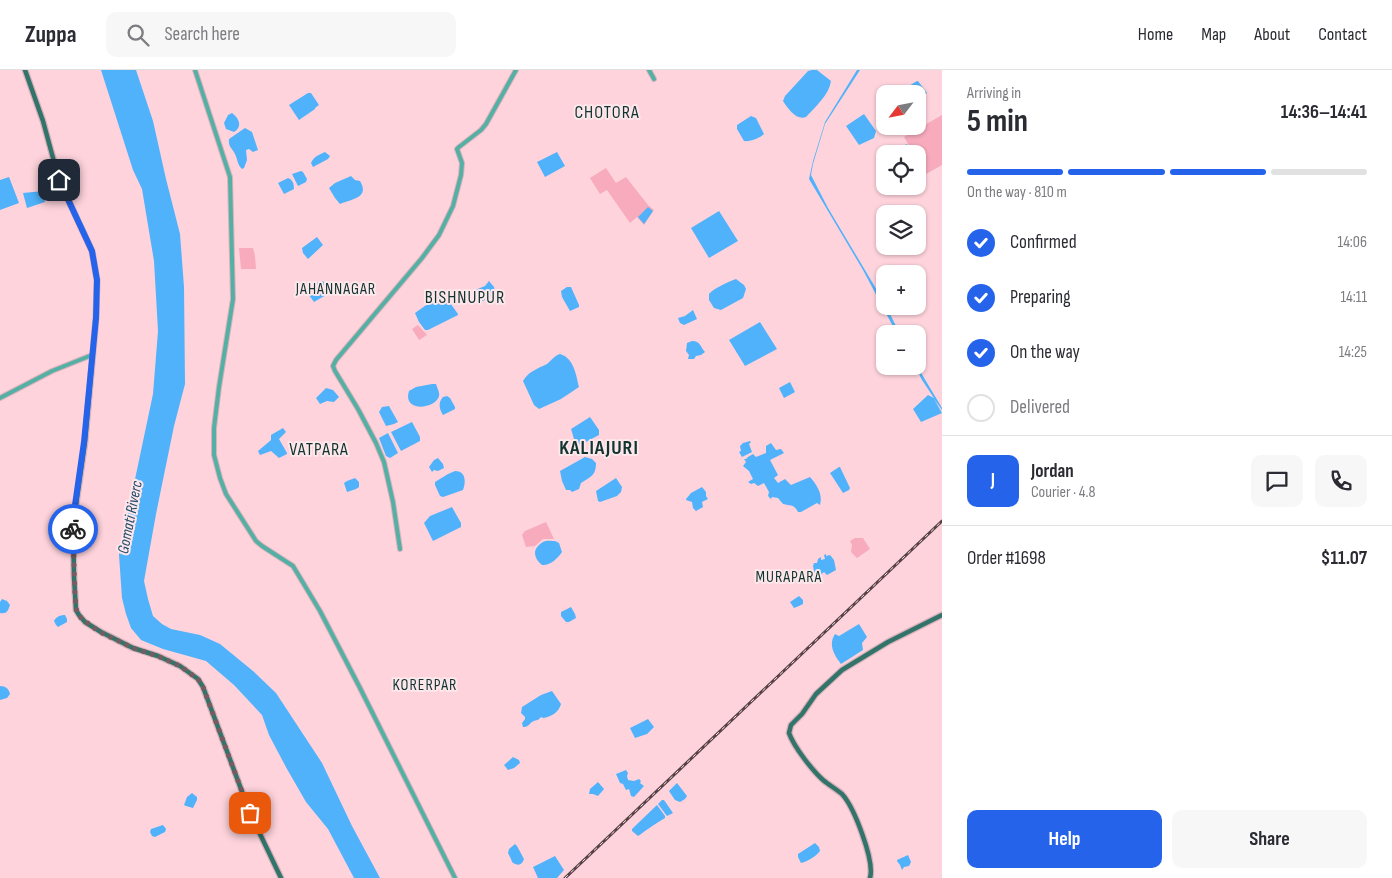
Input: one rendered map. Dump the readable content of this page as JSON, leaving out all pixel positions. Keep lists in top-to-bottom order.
{
  "districts": [
    "CHOTORA",
    "JAHANNAGAR",
    "BISHNUPUR",
    "KALIAJURI",
    "VATPARA",
    "MURAPARA",
    "KORERPAR"
  ],
  "water": ["Gomati Riverc"],
  "north": "bottom left",
  "page": {
    "header": "Zuppa",
    "search": "Search here",
    "nav": [
      "Home",
      "Map",
      "About",
      "Contact"
    ],
    "heading": ["5 min", "Arriving in", "14:36–14:41"],
    "panel": [
      "Jordan",
      "Courier · 4.8",
      "Order #1698",
      "$11.07"
    ],
    "map_buttons": ["+", "−"],
    "bar": "On the way · 810 m",
    "list": [
      ["Confirmed", "14:06"],
      ["Preparing", "14:11"],
      ["On the way", "14:25"],
      "Delivered"
    ],
    "round": "J",
    "buttons": ["Help", "Share"]
  }
}
